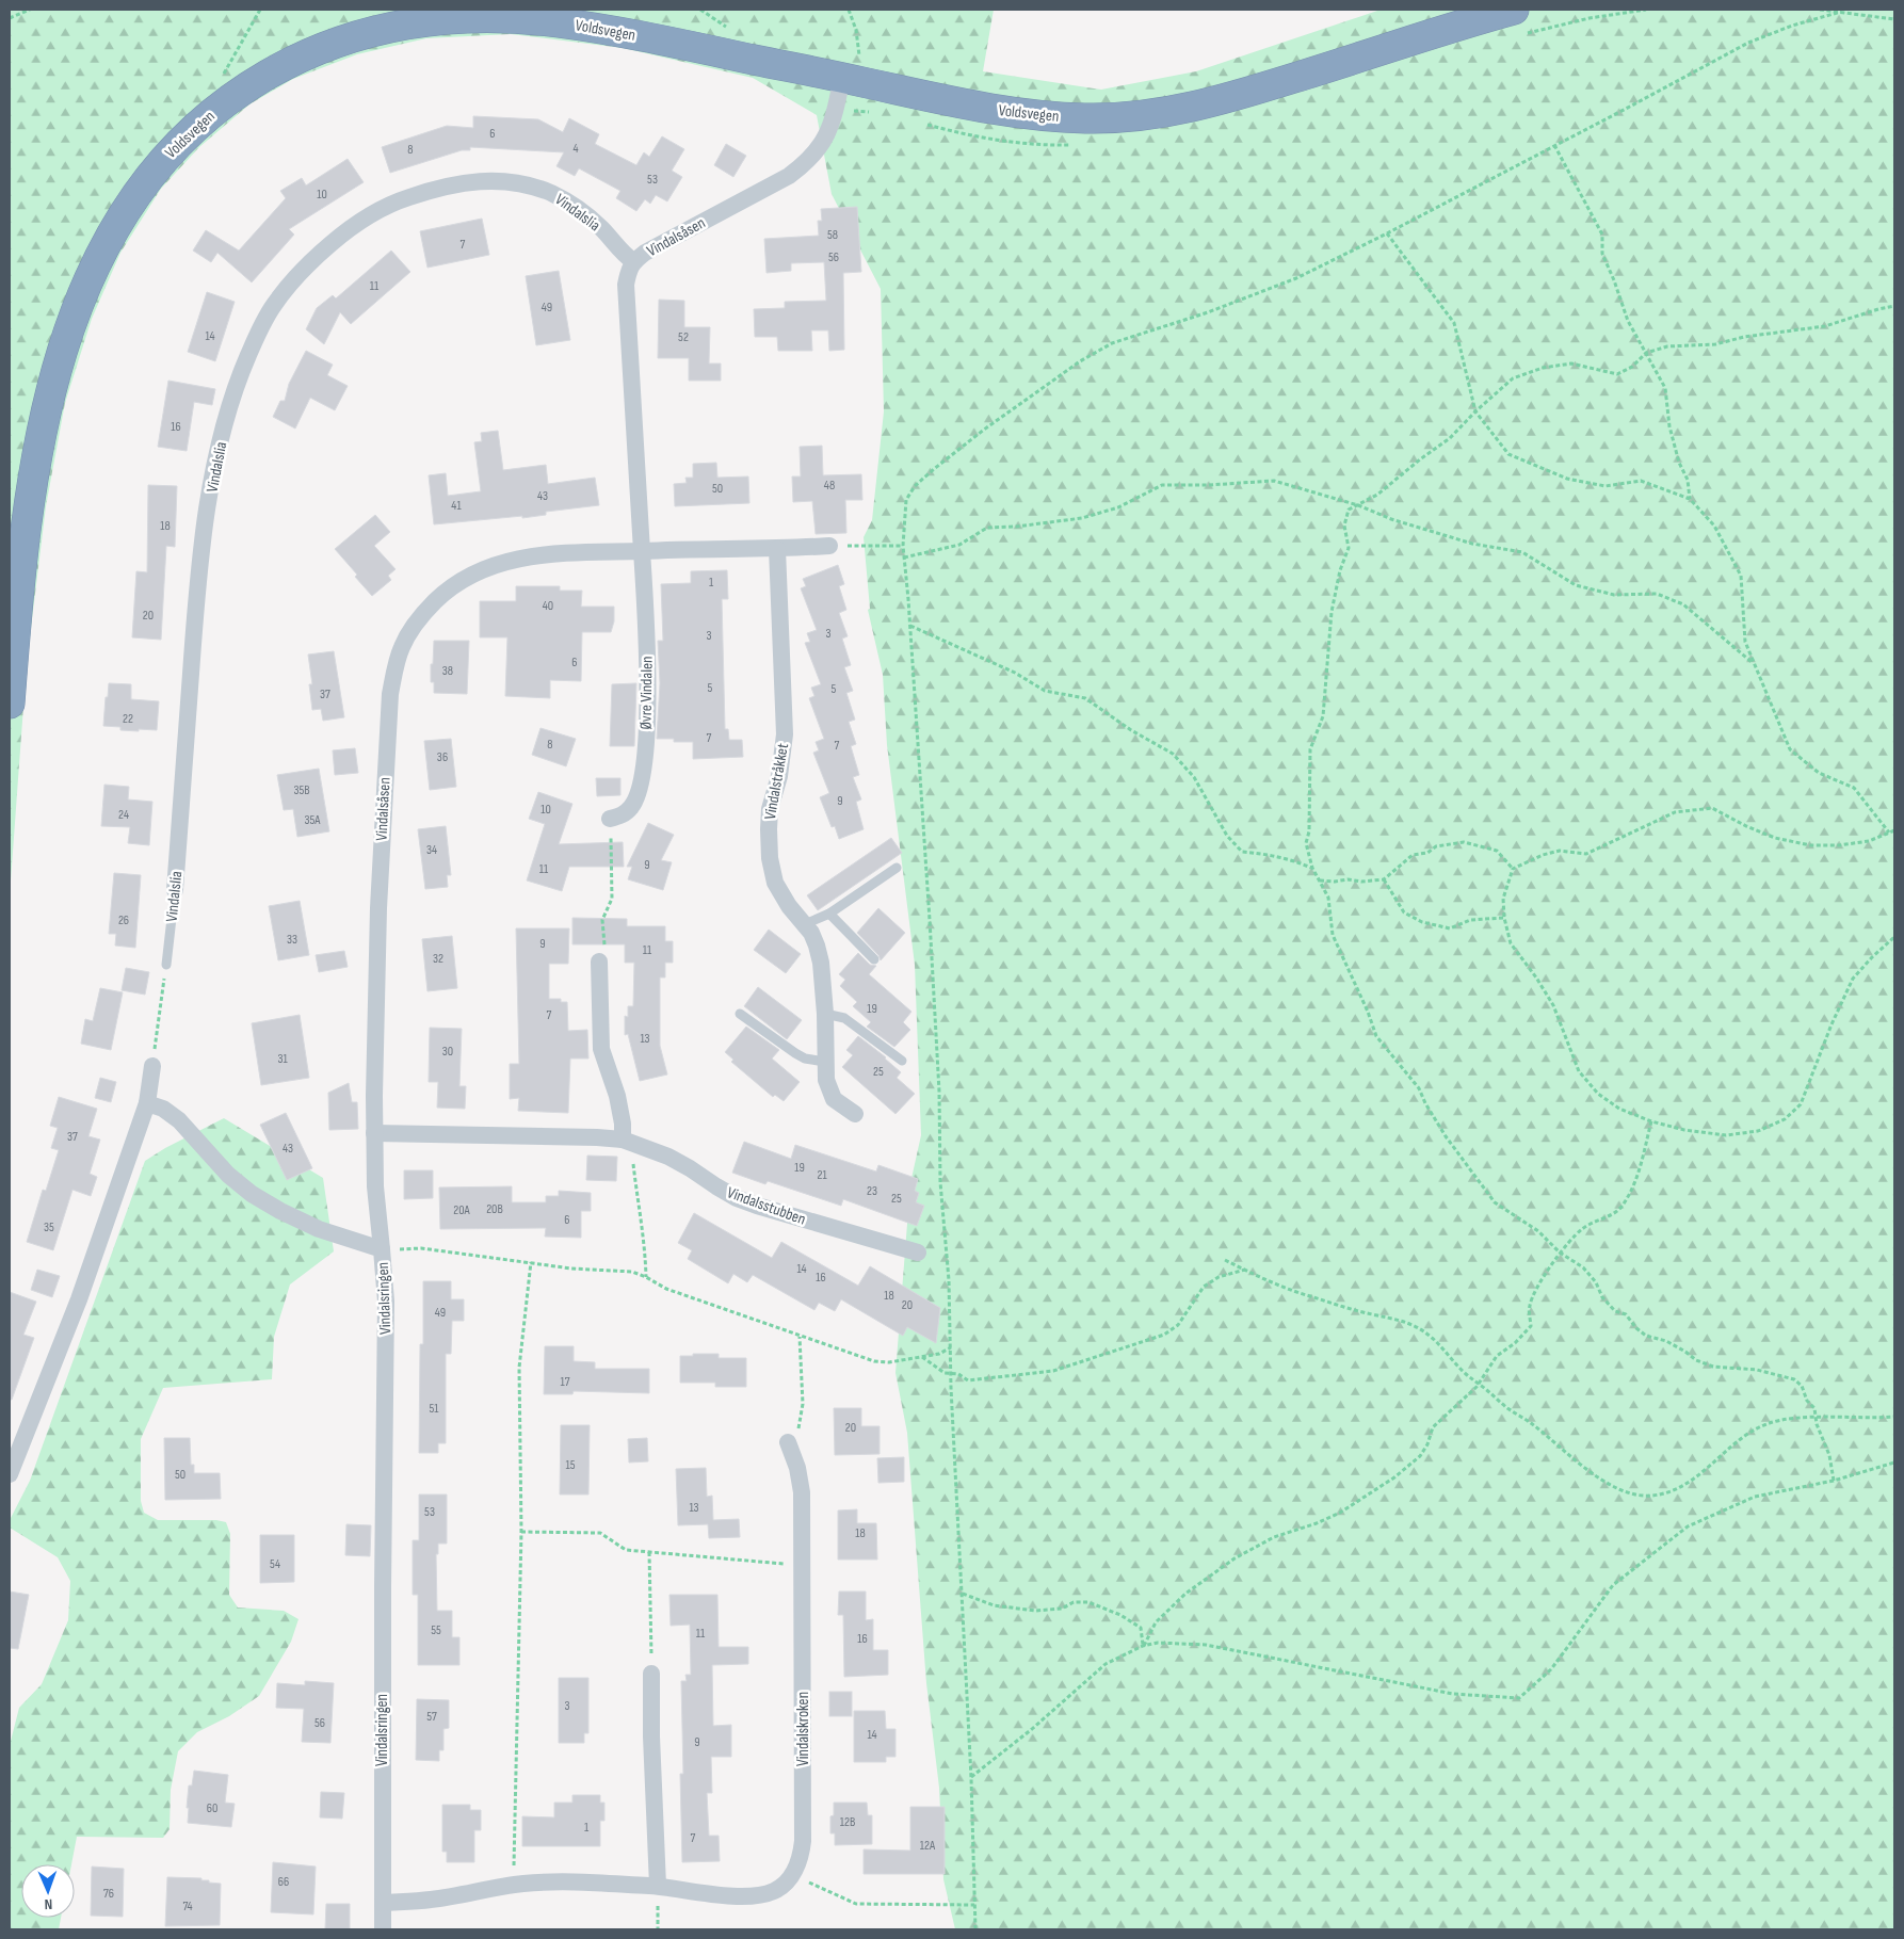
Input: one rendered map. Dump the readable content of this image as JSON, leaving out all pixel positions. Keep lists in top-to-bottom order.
{
  "streets": {
    "highway": ["Voldsvegen"],
    "street": [
      "Vindalslia",
      "Vindalsåsen",
      "Øvre Vindalen",
      "Vindalstråkket",
      "Vindalsstubben",
      "Vindalsringen",
      "Vindalskroken"
    ]
  },
  "crossings": [
    ["Voldsvegen", "Vindalsåsen"],
    ["Vindalslia", "Vindalsåsen"],
    ["Vindalsåsen", "Øvre Vindalen"],
    ["Vindalsåsen", "Vindalstråkket"],
    ["Vindalsåsen", "Vindalsstubben"],
    ["Vindalsåsen", "Vindalsringen"],
    ["Vindalsringen", "Vindalskroken"]
  ],
  "house_numbers": [
    "6",
    "4",
    "8",
    "53",
    "10",
    "58",
    "7",
    "56",
    "11",
    "49",
    "14",
    "52",
    "16",
    "48",
    "50",
    "43",
    "41",
    "18",
    "1",
    "40",
    "20",
    "3",
    "3",
    "6",
    "38",
    "5",
    "5",
    "37",
    "22",
    "7",
    "8",
    "7",
    "36",
    "35B",
    "9",
    "10",
    "24",
    "35A",
    "34",
    "9",
    "11",
    "26",
    "33",
    "9",
    "11",
    "32",
    "19",
    "7",
    "13",
    "30",
    "31",
    "25",
    "37",
    "43",
    "19",
    "21",
    "23",
    "25",
    "20B",
    "20A",
    "6",
    "35",
    "14",
    "16",
    "18",
    "20",
    "49",
    "17",
    "51",
    "20",
    "15",
    "50",
    "13",
    "53",
    "18",
    "54",
    "55",
    "11",
    "16",
    "3",
    "57",
    "56",
    "14",
    "9",
    "60",
    "12B",
    "1",
    "7",
    "12A",
    "66",
    "76",
    "74"
  ],
  "north": "bottom"
}
